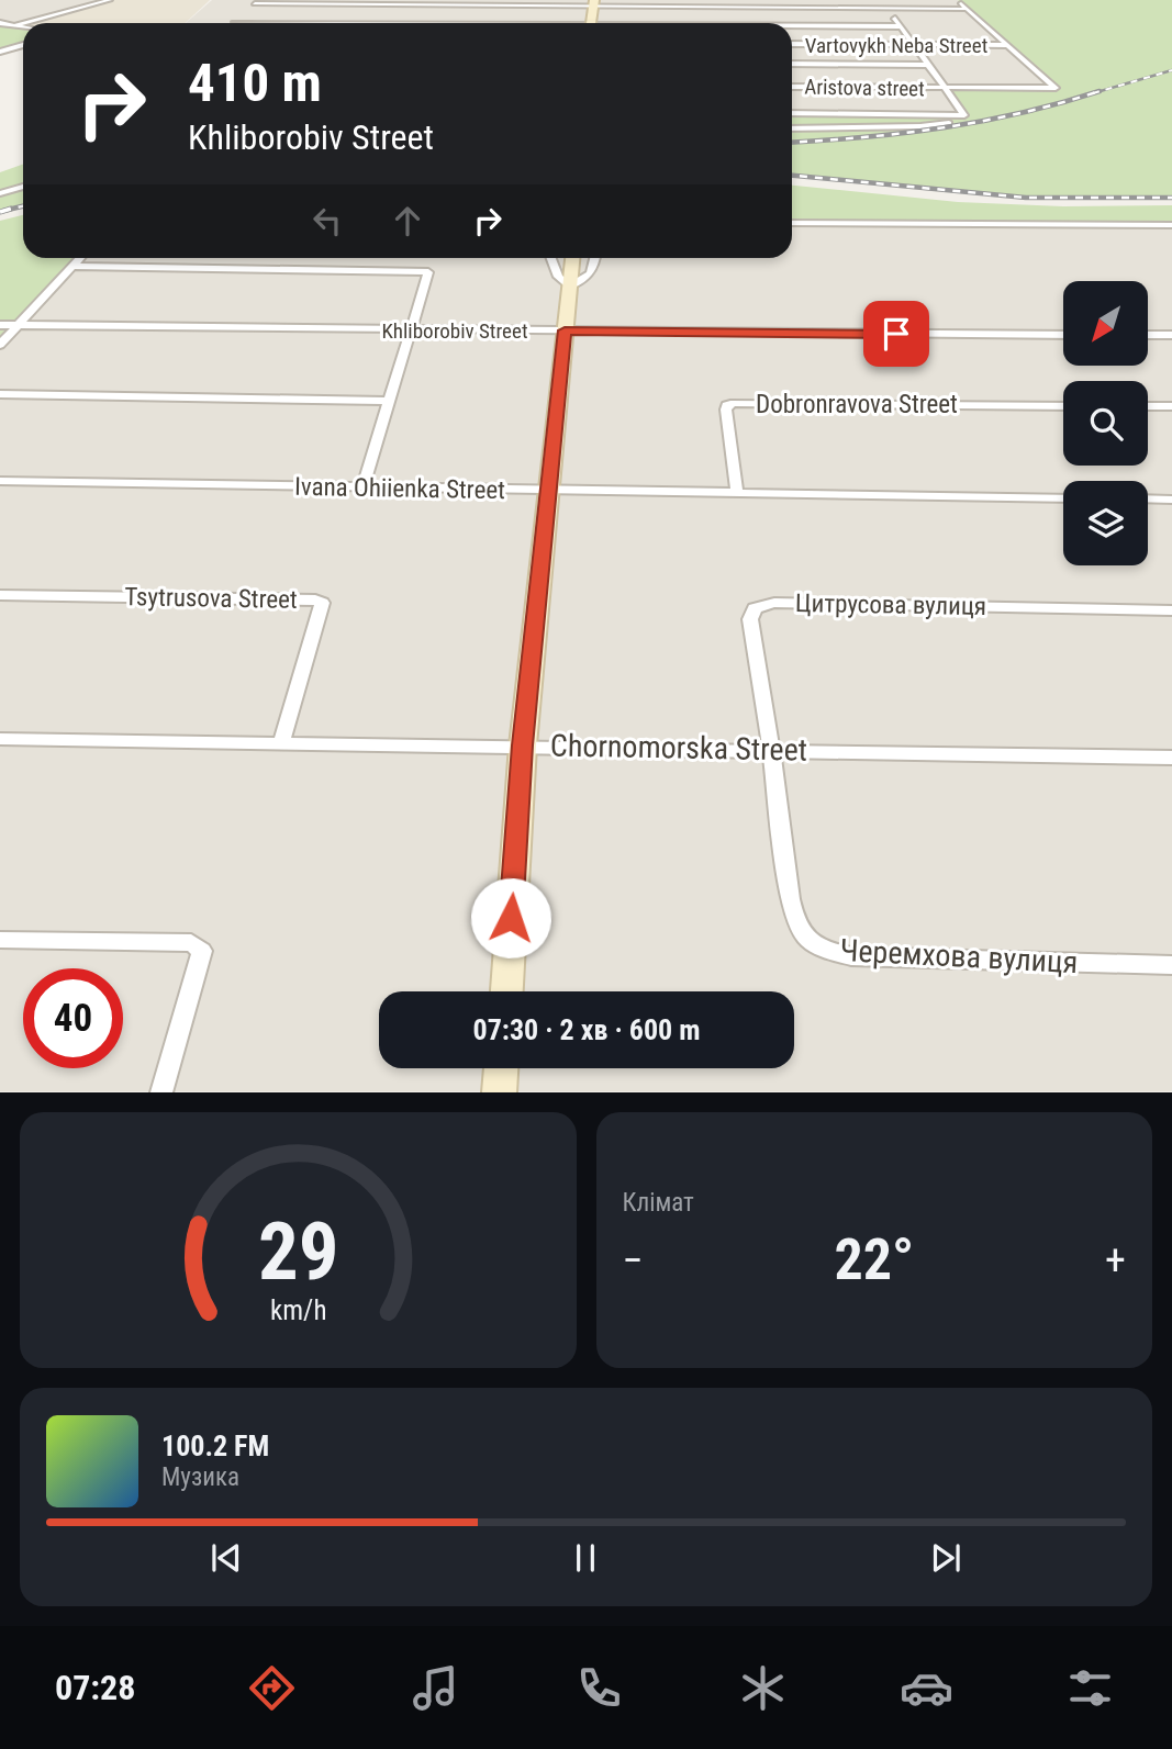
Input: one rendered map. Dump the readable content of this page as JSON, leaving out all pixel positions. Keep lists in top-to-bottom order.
{
  "streets": {
    "street": [
      "Vartovykh Neba Street",
      "Aristova street",
      "Khliborobiv Street",
      "Dobronravova Street",
      "Ivana Ohiienka Street",
      "Tsytrusova Street",
      "Цитрусова вулиця",
      "Chornomorska Street",
      "Черемхова вулиця"
    ]
  },
  "crossings": [
    ["Vartovykh Neba Street", "Aristova street"],
    ["Dobronravova Street", "Ivana Ohiienka Street"],
    ["Tsytrusova Street", "Chornomorska Street"],
    ["Цитрусова вулиця", "Chornomorska Street"],
    ["Цитрусова вулиця", "Черемхова вулиця"],
    ["Chornomorska Street", "Черемхова вулиця"]
  ],
  "north": "bottom left",
  "page": {
    "turn": ["410 m", "Khliborobiv Street"],
    "limit": "40",
    "trip": "07:30 · 2 хв · 600 m",
    "tile": "Клімат",
    "heat": ["−", "22°", "+"],
    "song": ["100.2 FM", "Музика"],
    "tabs": "07:28",
    "gauge": ["29", "km/h"]
  }
}
